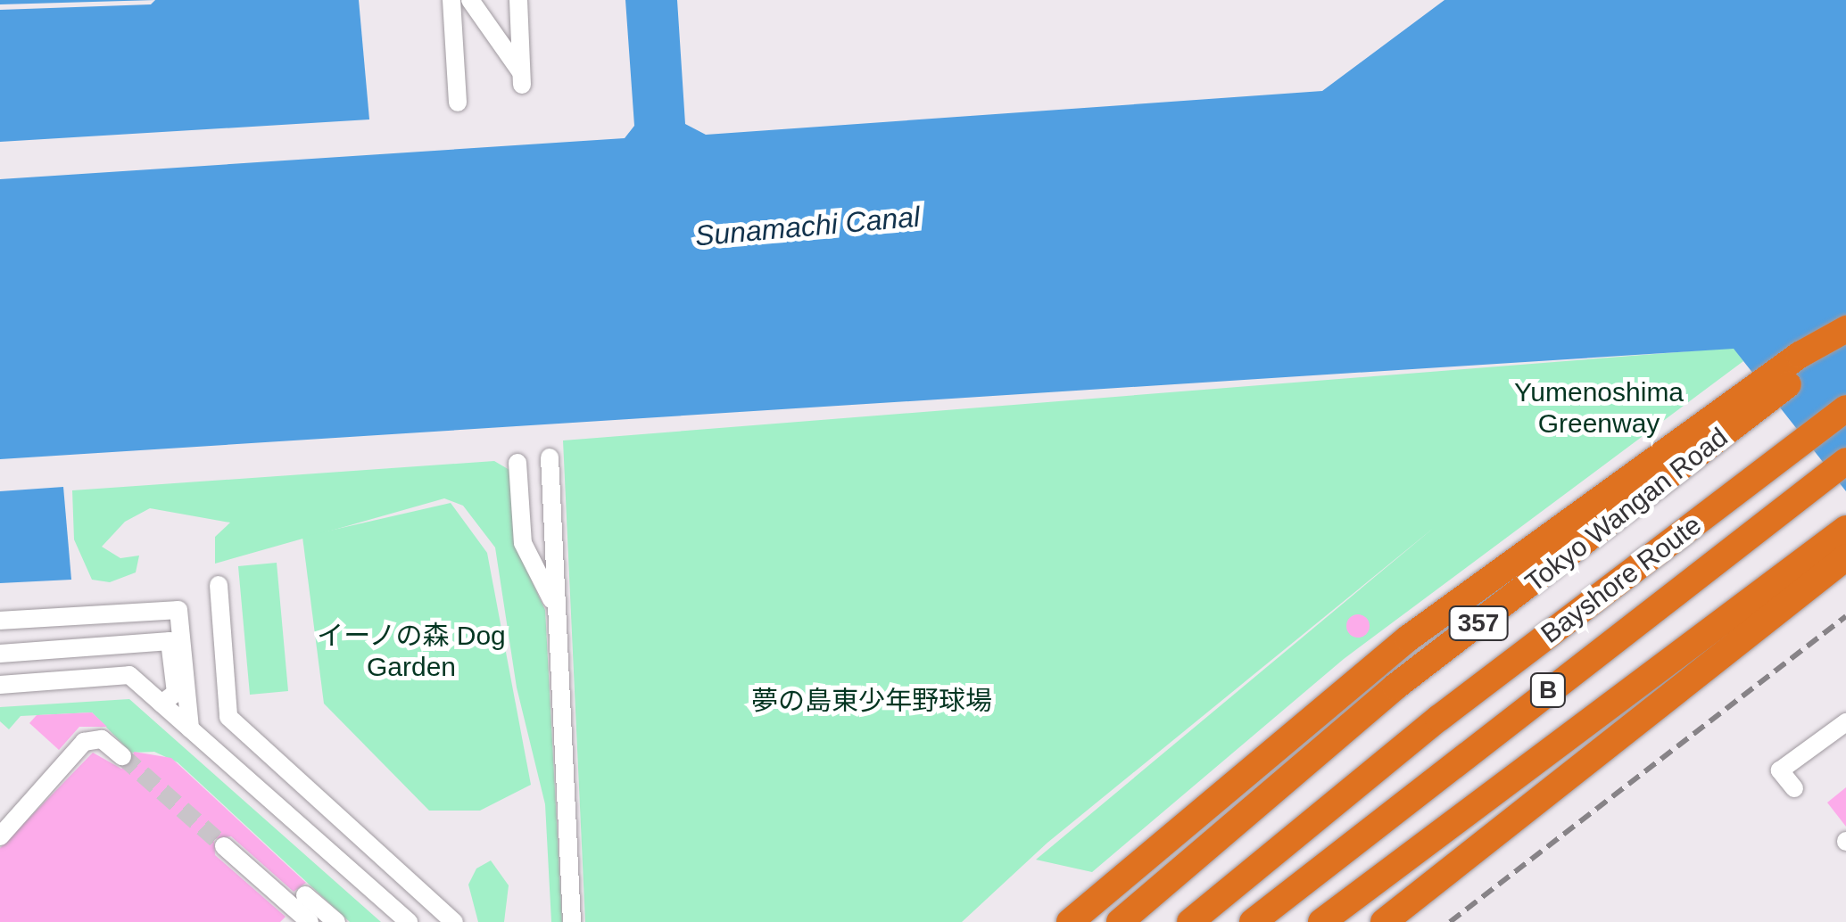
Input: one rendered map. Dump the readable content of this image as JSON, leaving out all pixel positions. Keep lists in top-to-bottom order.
{
  "streets": {
    "highway": [
      "Tokyo Wangan Road",
      "Bayshore Route",
      "357",
      "B"
    ]
  },
  "water": ["Sunamachi Canal"],
  "parks": ["Yumenoshima Greenway", "イーノの森 Dog Garden", "夢の島東少年野球場"]
}
